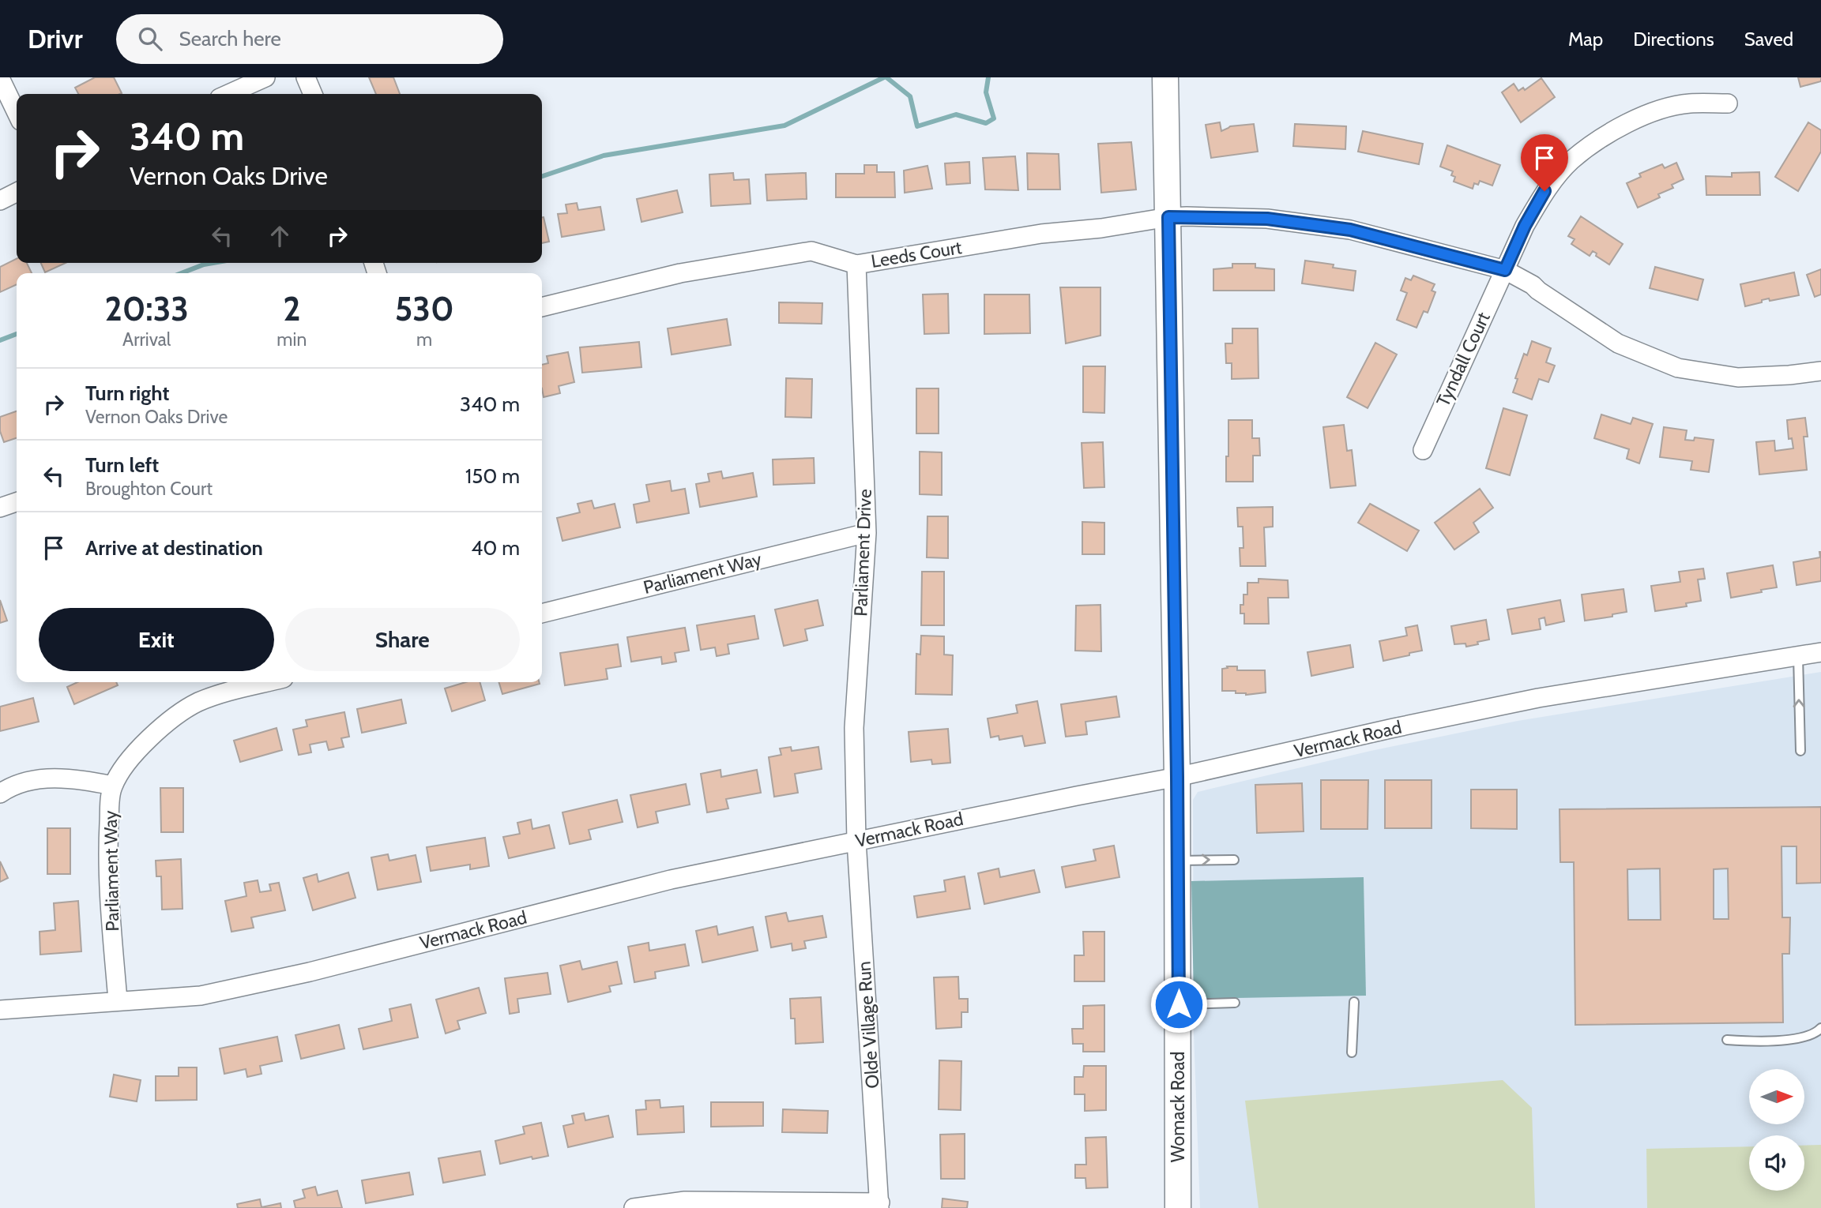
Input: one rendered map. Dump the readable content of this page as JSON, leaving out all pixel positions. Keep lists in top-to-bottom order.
{
  "streets": {
    "street": [
      "Leeds Court",
      "Tyndall Court",
      "Parliament Drive",
      "Parliament Way",
      "Vermack Road",
      "Olde Village Run",
      "Womack Road"
    ]
  },
  "crossings": [
    ["Leeds Court", "Tyndall Court"],
    ["Leeds Court", "Parliament Drive"],
    ["Leeds Court", "Womack Road"],
    ["Parliament Drive", "Parliament Way"],
    ["Parliament Drive", "Vermack Road"],
    ["Parliament Drive", "Olde Village Run"],
    ["Parliament Way", "Vermack Road"],
    ["Vermack Road", "Olde Village Run"],
    ["Vermack Road", "Womack Road"]
  ],
  "north": "right",
  "page": {
    "header": "Drivr",
    "search": "Search here",
    "nav": ["Map", "Directions", "Saved"],
    "turn": ["340 m", "Vernon Oaks Drive"],
    "eta": [
      "20:33",
      "Arrival",
      "2",
      "min",
      "530",
      "m"
    ],
    "list": [
      {
        "name": "Turn right",
        "note": "Vernon Oaks Drive",
        "value": "340 m"
      },
      {
        "name": "Turn left",
        "note": "Broughton Court",
        "value": "150 m"
      },
      {
        "name": "Arrive at destination",
        "value": "40 m"
      }
    ],
    "buttons": ["Exit", "Share"]
  }
}
